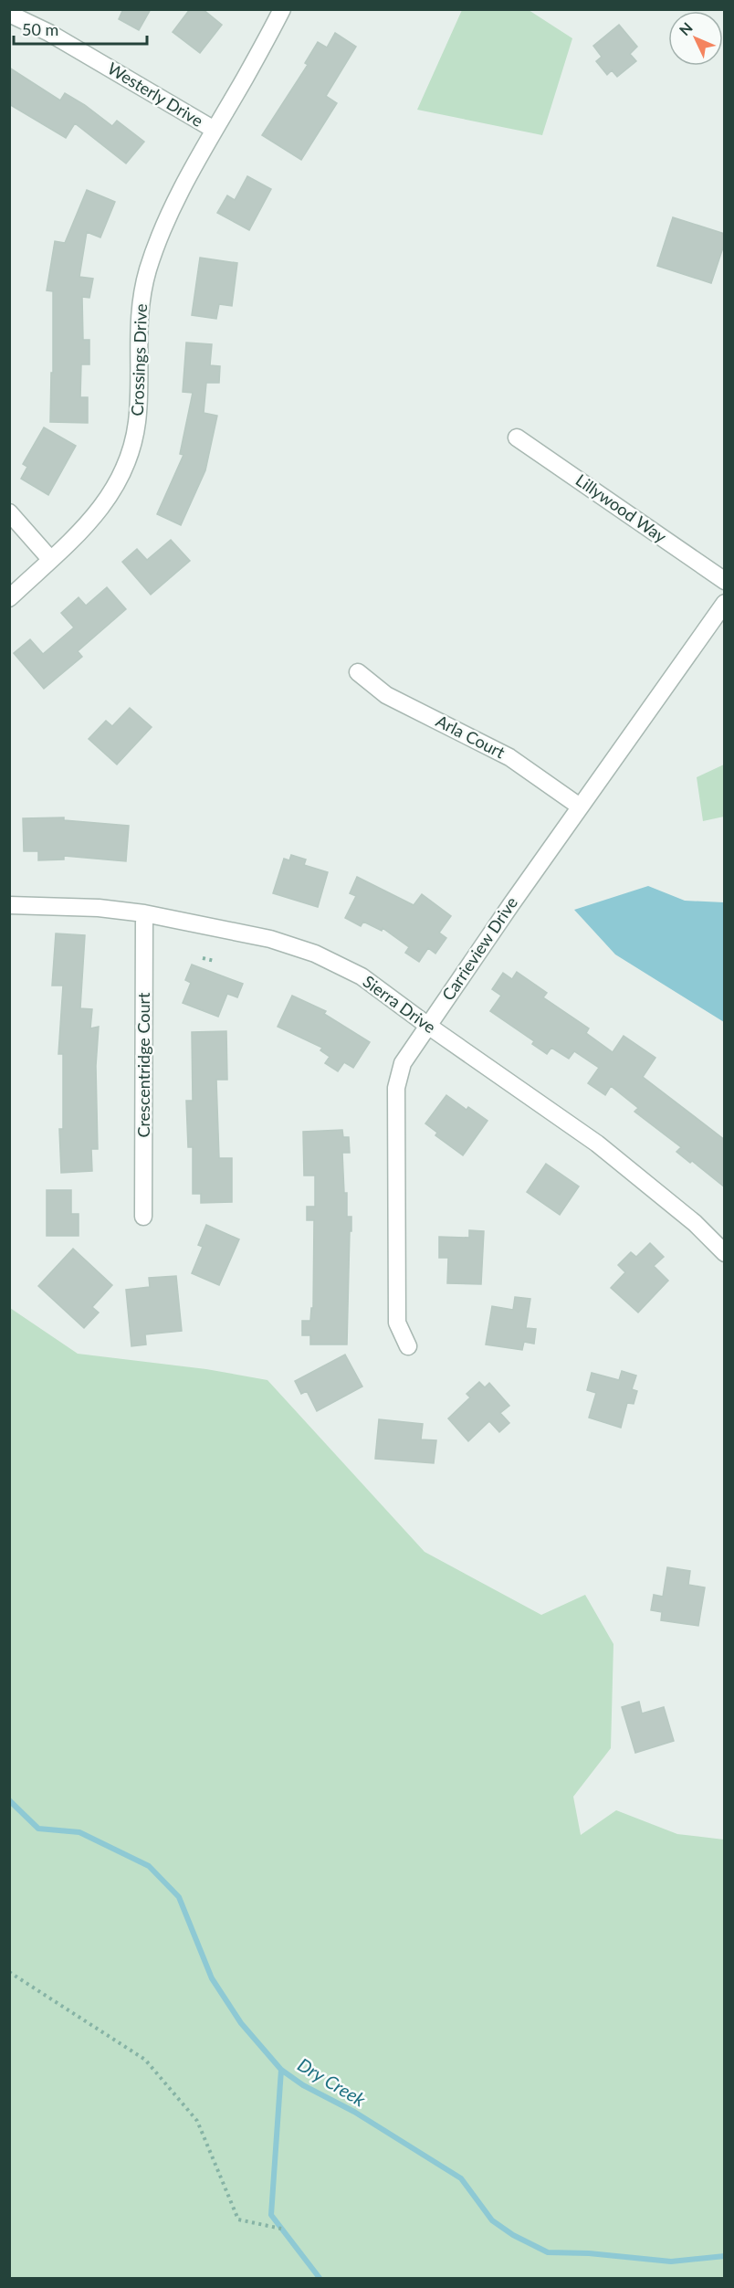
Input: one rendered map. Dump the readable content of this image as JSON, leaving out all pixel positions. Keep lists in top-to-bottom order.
{
  "streets": {
    "street": [
      "Westerly Drive",
      "Crossings Drive",
      "Lillywood Way",
      "Arla Court",
      "Carrieview Drive",
      "Sierra Drive",
      "Crescentridge Court"
    ]
  },
  "crossings": [
    ["Westerly Drive", "Crossings Drive"],
    ["Arla Court", "Carrieview Drive"],
    ["Carrieview Drive", "Sierra Drive"],
    ["Sierra Drive", "Crescentridge Court"]
  ],
  "water": ["Dry Creek"],
  "scale_bar": "50 m",
  "north": "top left"
}
